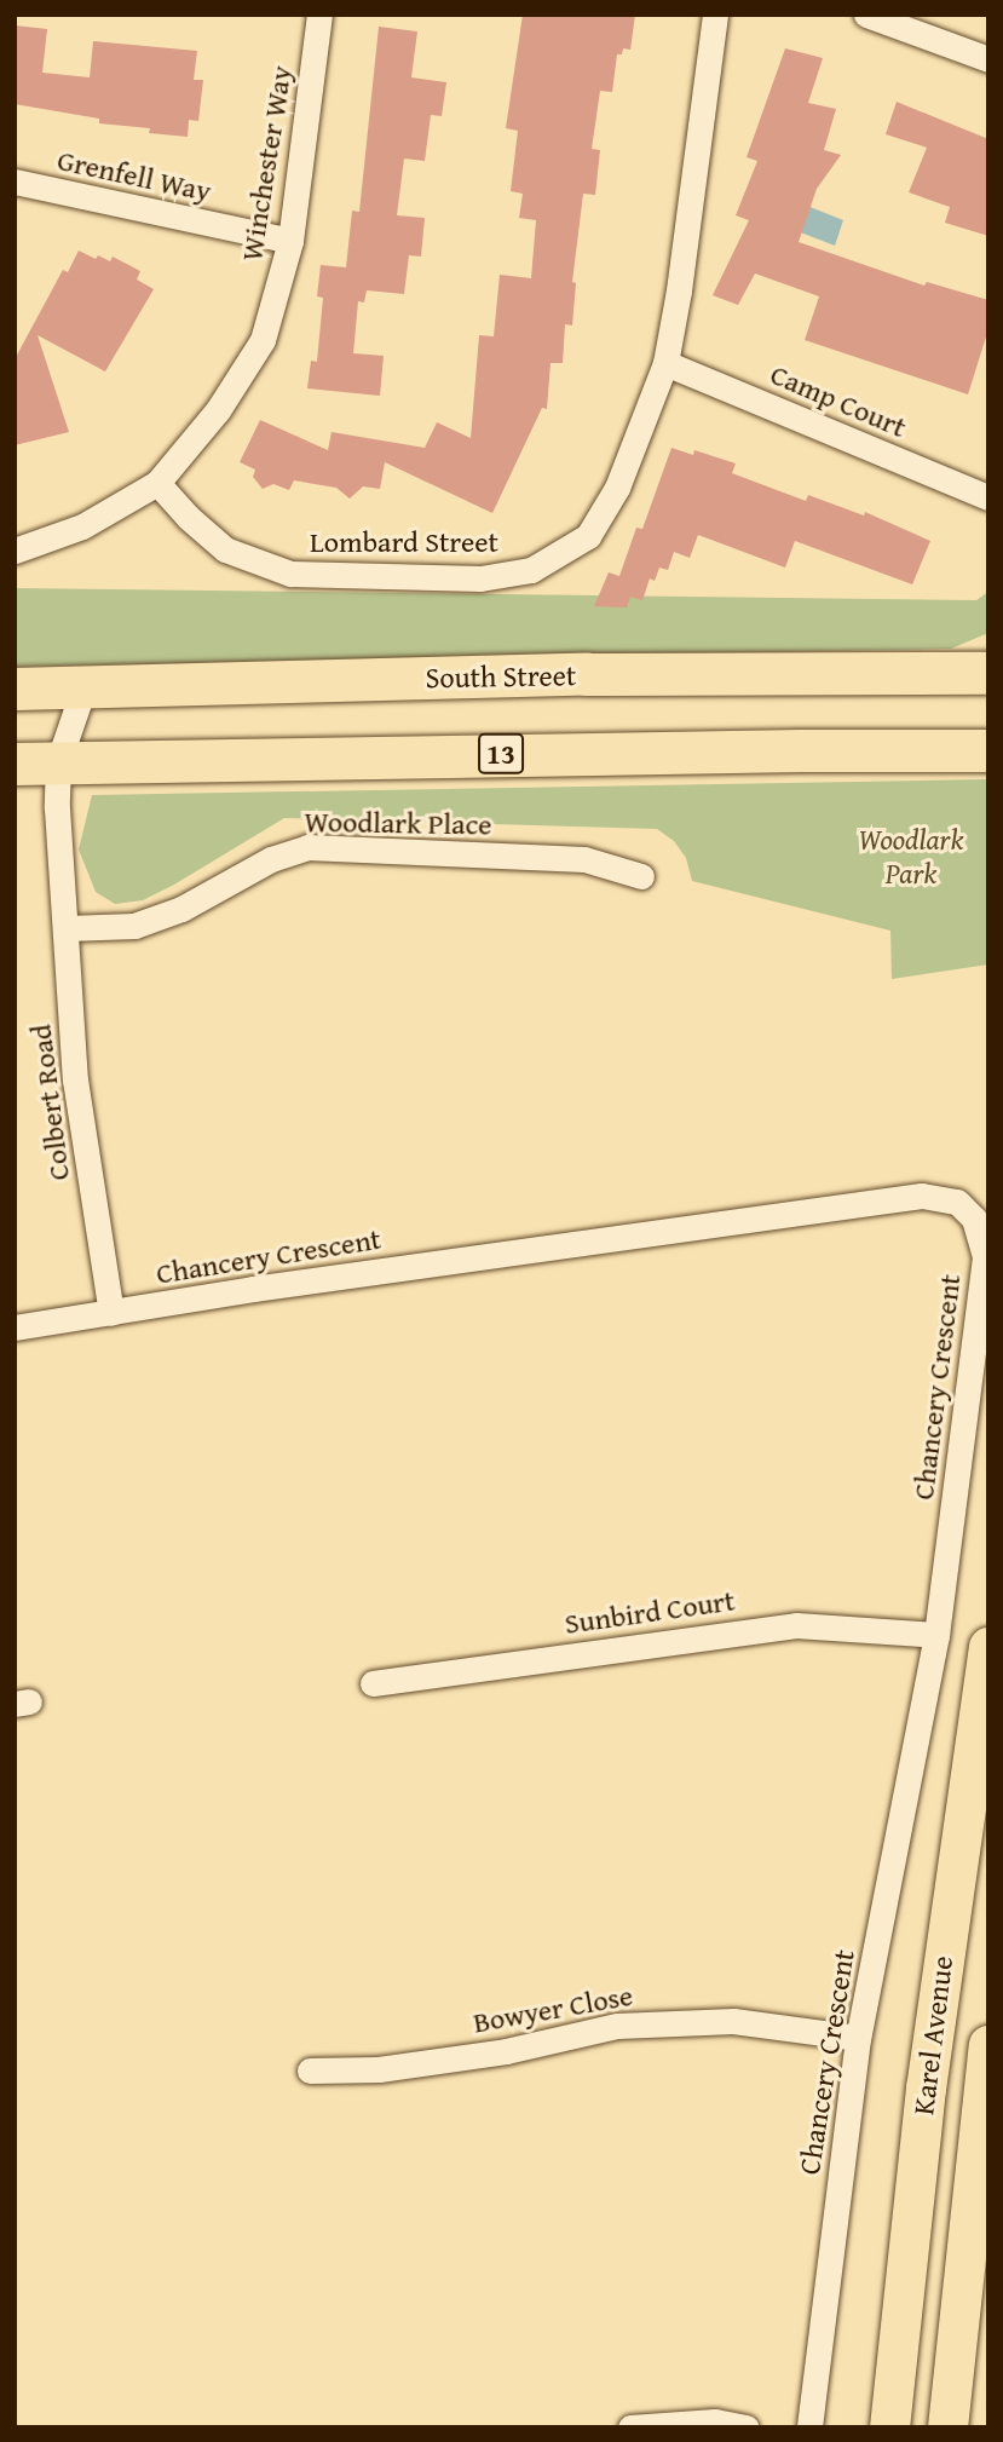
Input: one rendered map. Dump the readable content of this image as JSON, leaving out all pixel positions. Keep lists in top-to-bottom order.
{
  "streets": {
    "highway": ["South Street", "13"],
    "main road": ["Karel Avenue"],
    "street": [
      "Winchester Way",
      "Grenfell Way",
      "Camp Court",
      "Lombard Street",
      "Woodlark Place",
      "Colbert Road",
      "Chancery Crescent",
      "Sunbird Court",
      "Bowyer Close"
    ]
  },
  "crossings": [
    ["Winchester Way", "Grenfell Way"],
    ["Winchester Way", "Lombard Street"],
    ["Camp Court", "Lombard Street"],
    ["South Street", "Colbert Road"],
    ["13", "Colbert Road"],
    ["Woodlark Place", "Colbert Road"],
    ["Colbert Road", "Chancery Crescent"],
    ["Chancery Crescent", "Sunbird Court"],
    ["Chancery Crescent", "Bowyer Close"]
  ],
  "parks": ["Woodlark Park"]
}
